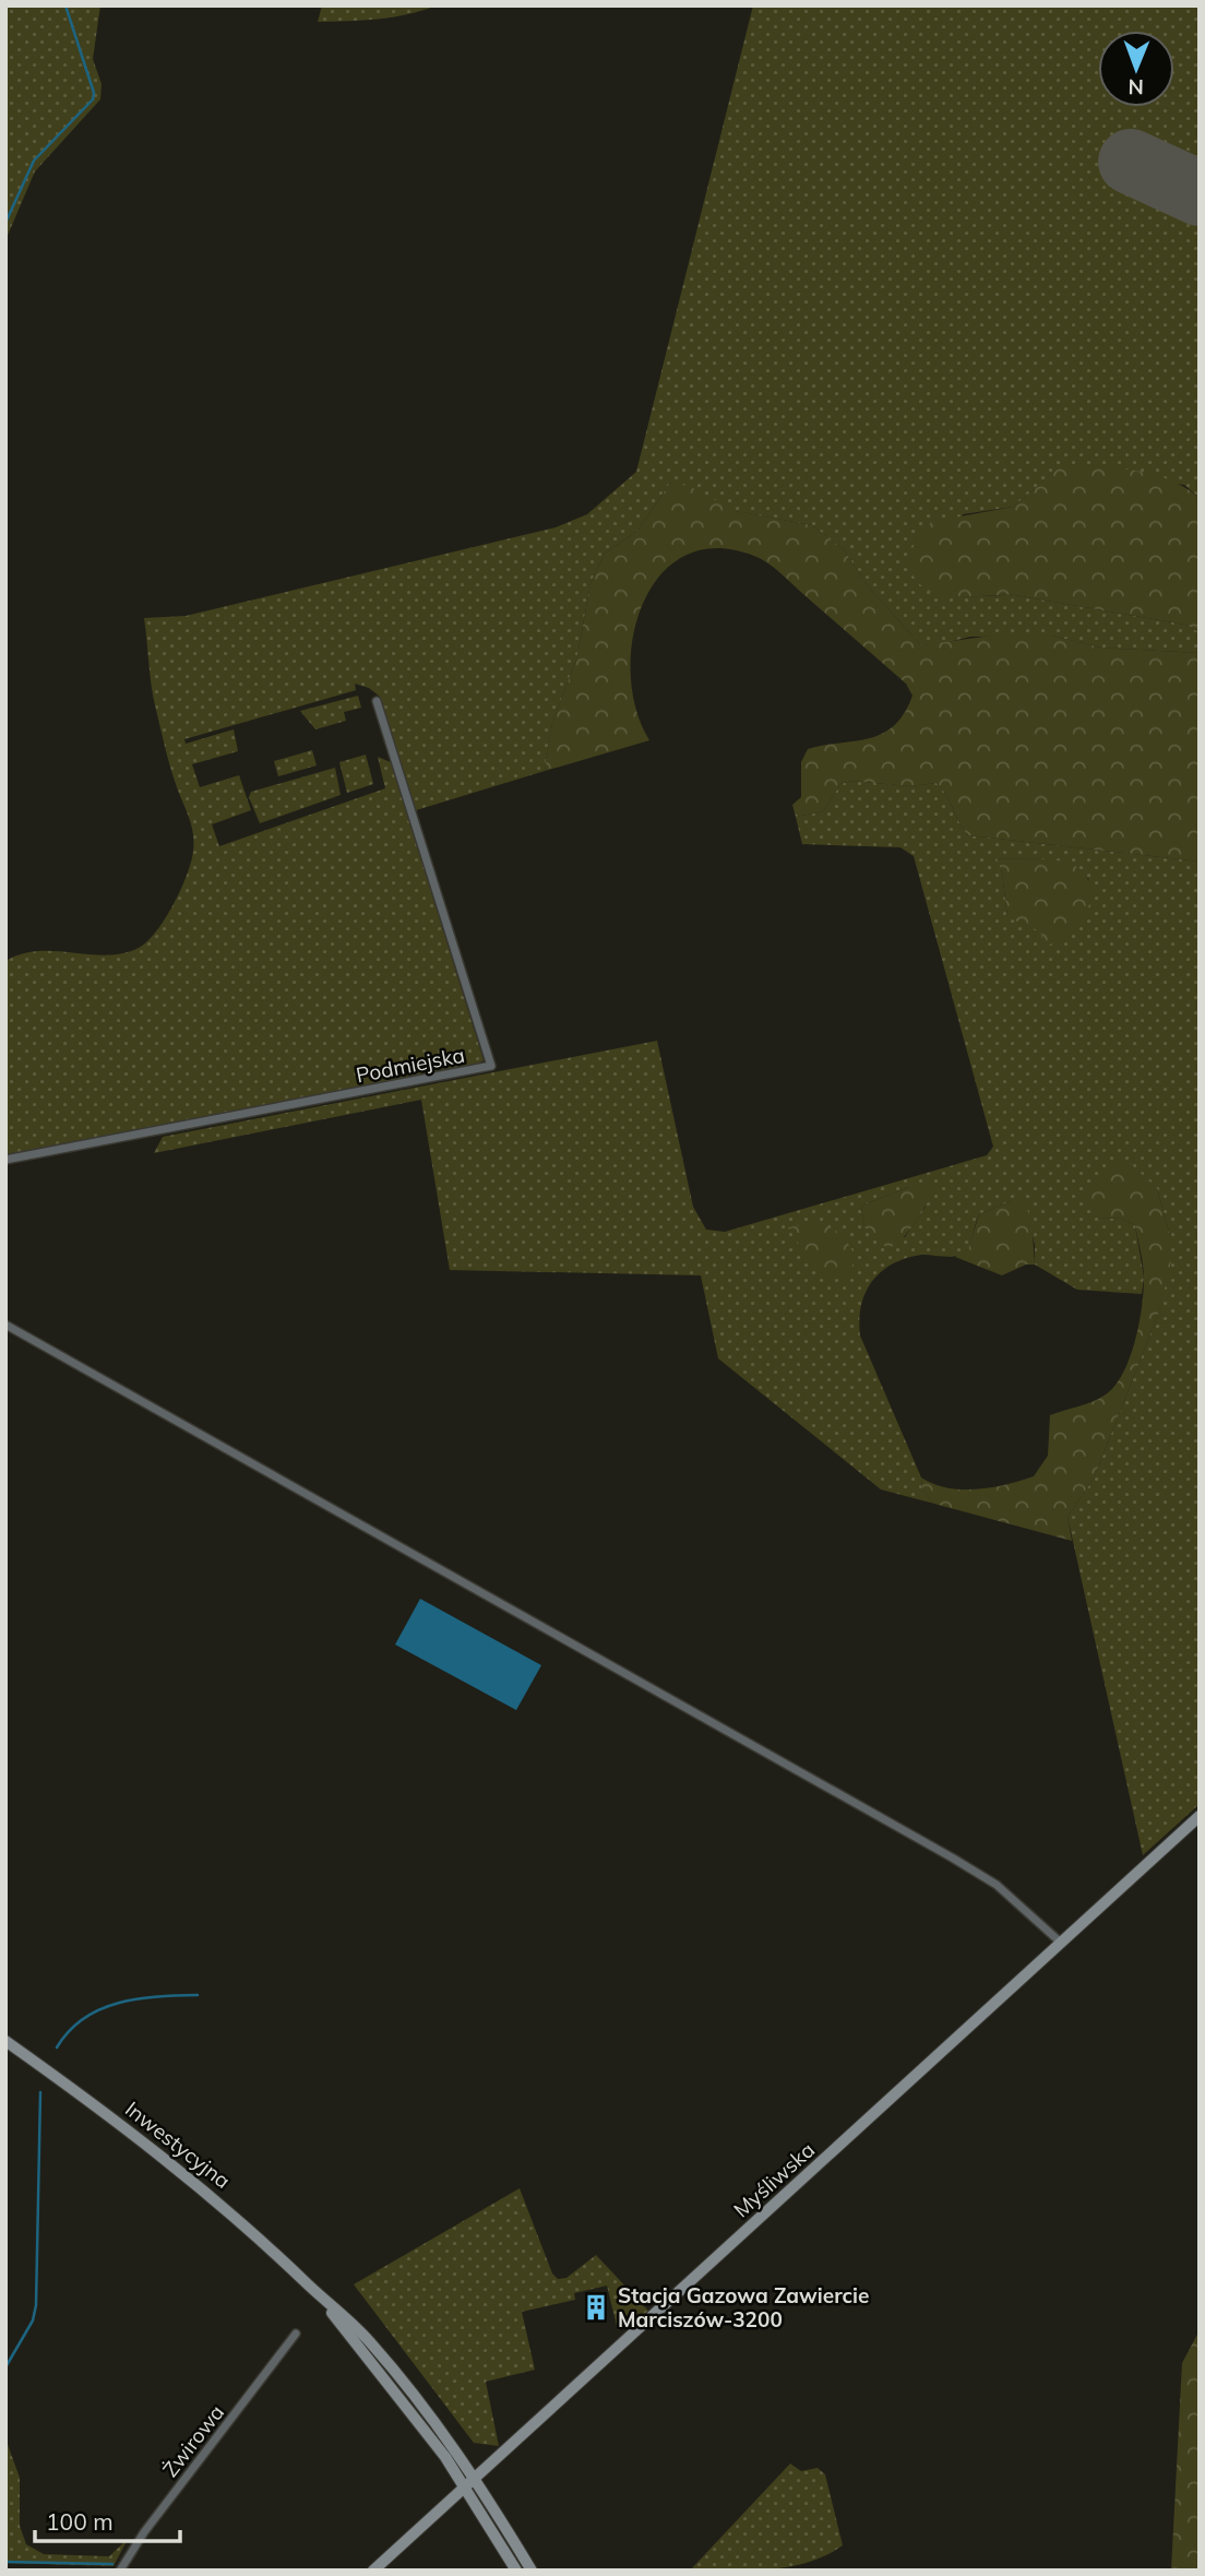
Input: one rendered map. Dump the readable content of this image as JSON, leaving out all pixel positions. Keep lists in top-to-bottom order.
{
  "streets": {
    "street": [
      "Podmiejska",
      "Inwestycyjna",
      "Myśliwska",
      "Żwirowa"
    ]
  },
  "crossings": [
    ["Inwestycyjna", "Myśliwska"]
  ],
  "places": {
    "building": ["Stacja Gazowa Zawiercie Marciszów-3200"]
  },
  "scale_bar": "100 m",
  "north": "bottom"
}
